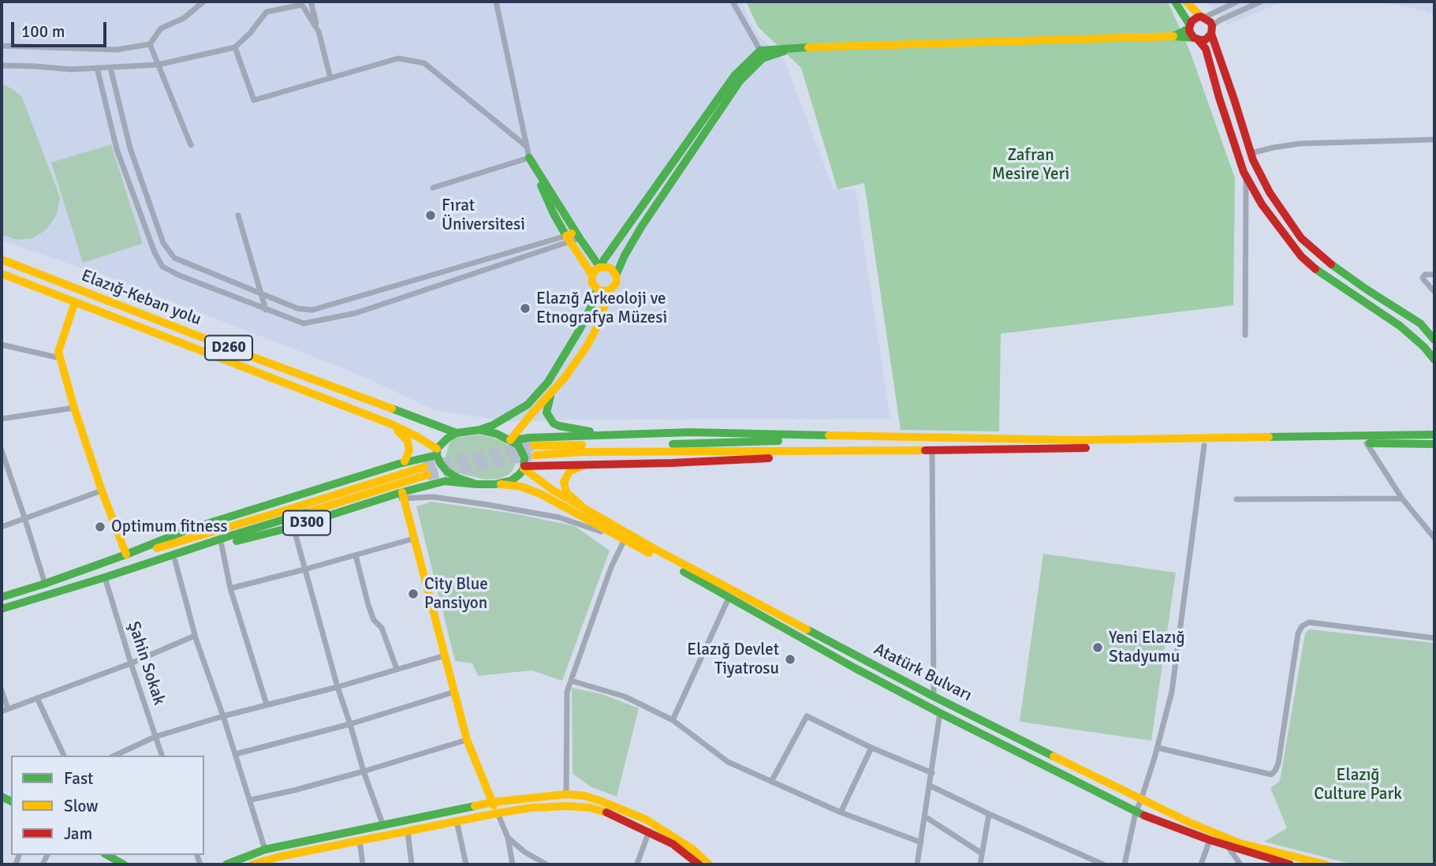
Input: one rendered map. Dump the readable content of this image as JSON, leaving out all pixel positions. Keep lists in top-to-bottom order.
{
  "streets": {
    "main road": [
      "Elazığ-Keban yolu",
      "D260",
      "D300",
      "Atatürk Bulvarı"
    ],
    "street": ["Şahin Sokak"]
  },
  "crossings": [
    ["Elazığ-Keban yolu", "D260"],
    ["Elazığ-Keban yolu", "D300"],
    ["Elazığ-Keban yolu", "Atatürk Bulvarı"],
    ["D260", "D300"],
    ["D300", "Şahin Sokak"],
    ["D300", "Atatürk Bulvarı"]
  ],
  "parks": ["Zafran Mesire Yeri", "Elazığ Culture Park"],
  "places": [
    "Fırat Üniversitesi",
    "Elazığ Arkeoloji ve Etnografya Müzesi",
    "Optimum fitness",
    "City Blue Pansiyon",
    "Yeni Elazığ Stadyumu",
    "Elazığ Devlet Tiyatrosu"
  ],
  "legend": ["Fast", "Slow", "Jam"],
  "scale_bar": "100 m"
}
